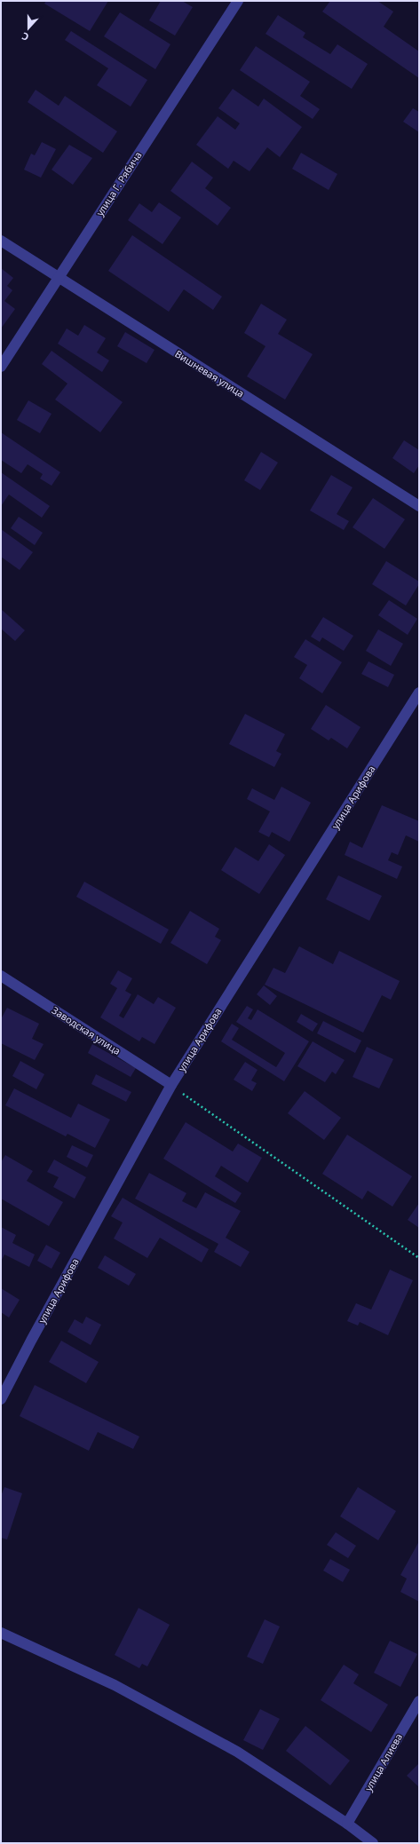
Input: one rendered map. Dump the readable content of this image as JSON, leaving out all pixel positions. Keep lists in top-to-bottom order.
{
  "streets": {
    "street": [
      "улица Г. Рябича",
      "Вишневая улица",
      "улица Арифова",
      "Заводская улица",
      "улица Алиева"
    ]
  },
  "crossings": [
    ["улица Г. Рябича", "Вишневая улица"],
    ["улица Арифова", "Заводская улица"]
  ],
  "north": "bottom"
}
